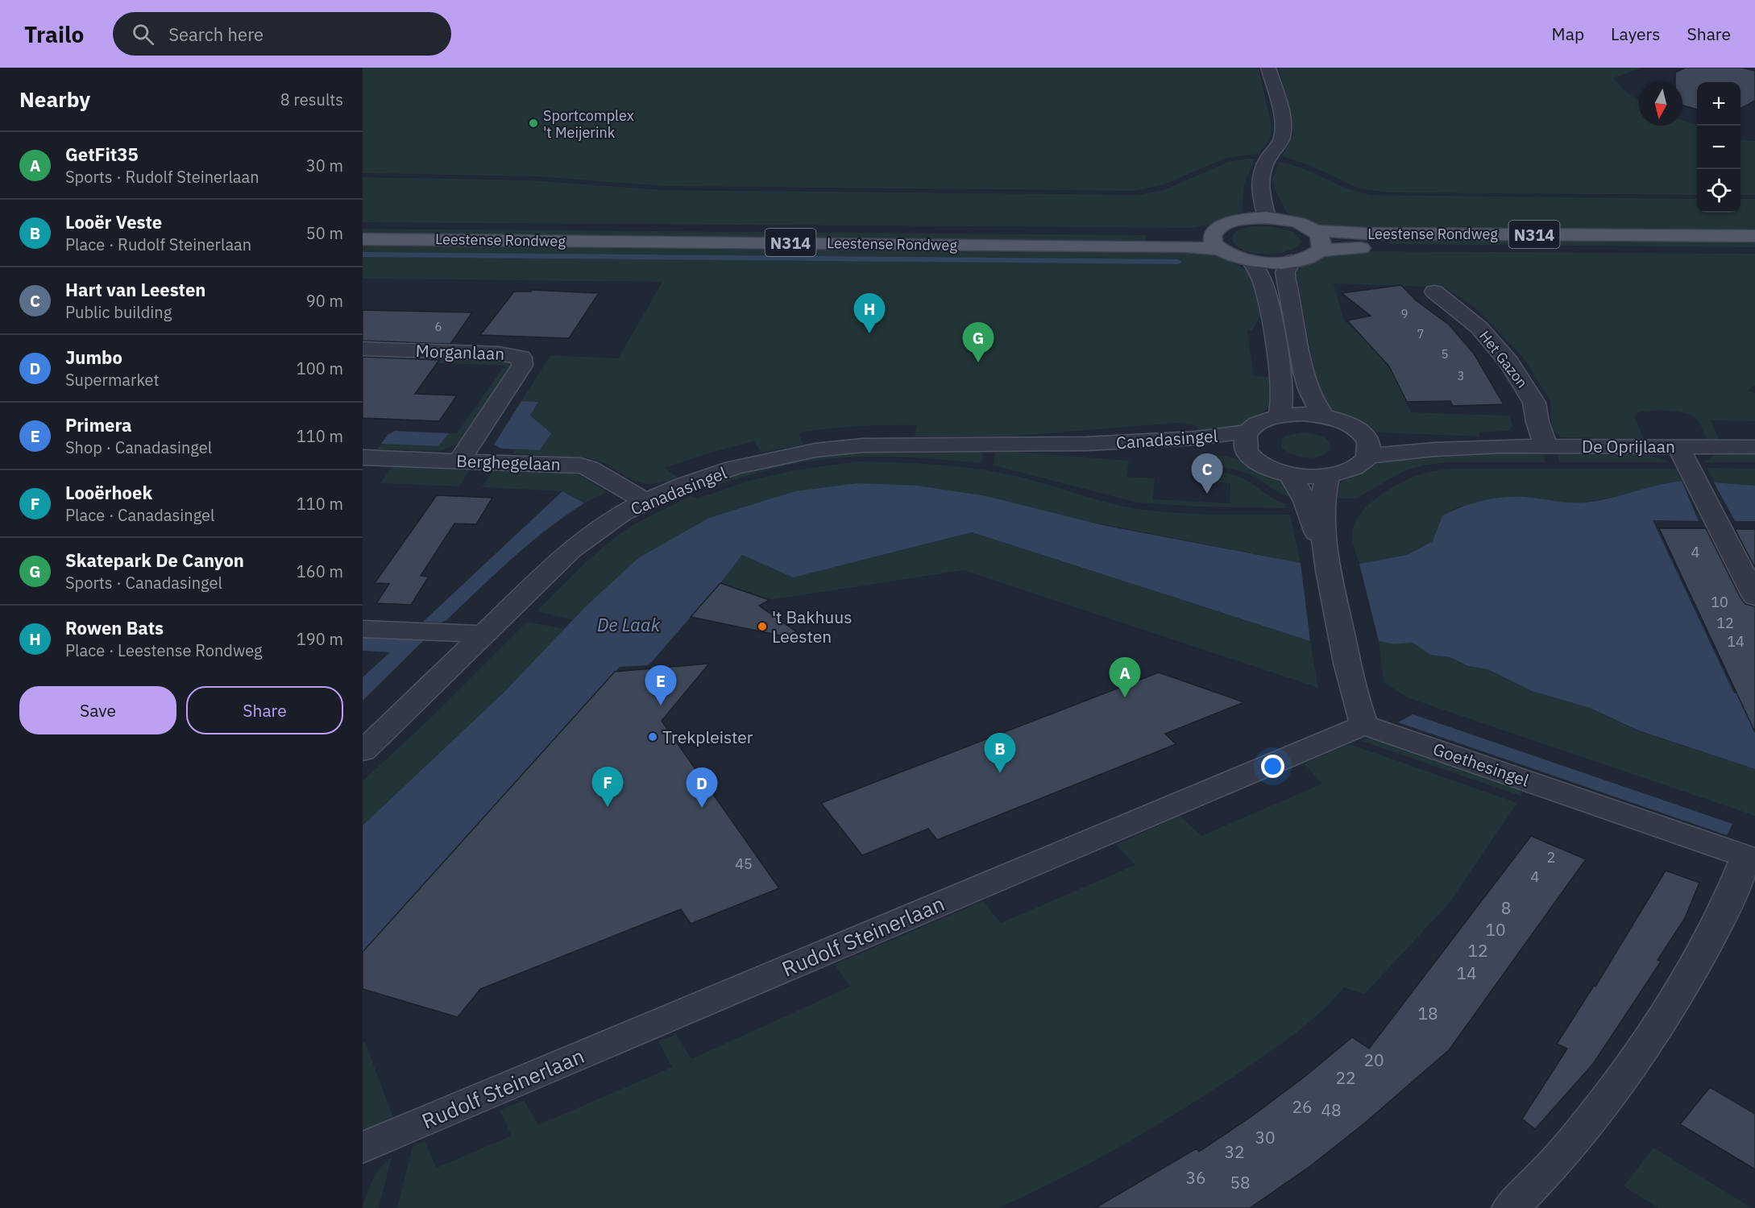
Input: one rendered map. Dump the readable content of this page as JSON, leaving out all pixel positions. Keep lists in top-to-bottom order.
{
  "streets": {
    "main road": ["Leestense Rondweg", "N314"],
    "street": [
      "Morganlaan",
      "Het Gazon",
      "Canadasingel",
      "De Oprijlaan",
      "Berghegelaan",
      "Goethesingel",
      "Rudolf Steinerlaan"
    ]
  },
  "crossings": [
    ["Leestense Rondweg", "N314"],
    ["Morganlaan", "Berghegelaan"],
    ["Het Gazon", "De Oprijlaan"],
    ["Canadasingel", "Berghegelaan"],
    ["Goethesingel", "Rudolf Steinerlaan"]
  ],
  "water": ["De Laak"],
  "places": ["Sportcomplex 't Meijerink", "'t Bakhuus Leesten", "Trekpleister"],
  "house_numbers": [
    "9",
    "6",
    "7",
    "5",
    "3",
    "4",
    "10",
    "12",
    "14",
    "2",
    "45",
    "4",
    "8",
    "10",
    "12",
    "14",
    "18",
    "20",
    "22",
    "26",
    "48",
    "30",
    "32",
    "36",
    "58"
  ],
  "north": "bottom",
  "page": {
    "header": "Trailo",
    "search": "Search here",
    "nav": ["Map", "Layers", "Share"],
    "heading": ["Nearby", "8 results"],
    "map_buttons": ["+", "−"],
    "list": [
      {
        "mark": "A",
        "name": "GetFit35",
        "note": "Sports · Rudolf Steinerlaan",
        "value": "30 m"
      },
      {
        "mark": "B",
        "name": "Looër Veste",
        "note": "Place · Rudolf Steinerlaan",
        "value": "50 m"
      },
      {
        "mark": "C",
        "name": "Hart van Leesten",
        "note": "Public building",
        "value": "90 m"
      },
      {
        "mark": "D",
        "name": "Jumbo",
        "note": "Supermarket",
        "value": "100 m"
      },
      {
        "mark": "E",
        "name": "Primera",
        "note": "Shop · Canadasingel",
        "value": "110 m"
      },
      {
        "mark": "F",
        "name": "Looërhoek",
        "note": "Place · Canadasingel",
        "value": "110 m"
      },
      {
        "mark": "G",
        "name": "Skatepark De Canyon",
        "note": "Sports · Canadasingel",
        "value": "160 m"
      },
      {
        "mark": "H",
        "name": "Rowen Bats",
        "note": "Place · Leestense Rondweg",
        "value": "190 m"
      }
    ],
    "pins": [
      "H",
      "G",
      "C",
      "A",
      "E",
      "B",
      "F",
      "D"
    ],
    "buttons": ["Save", "Share"]
  }
}
